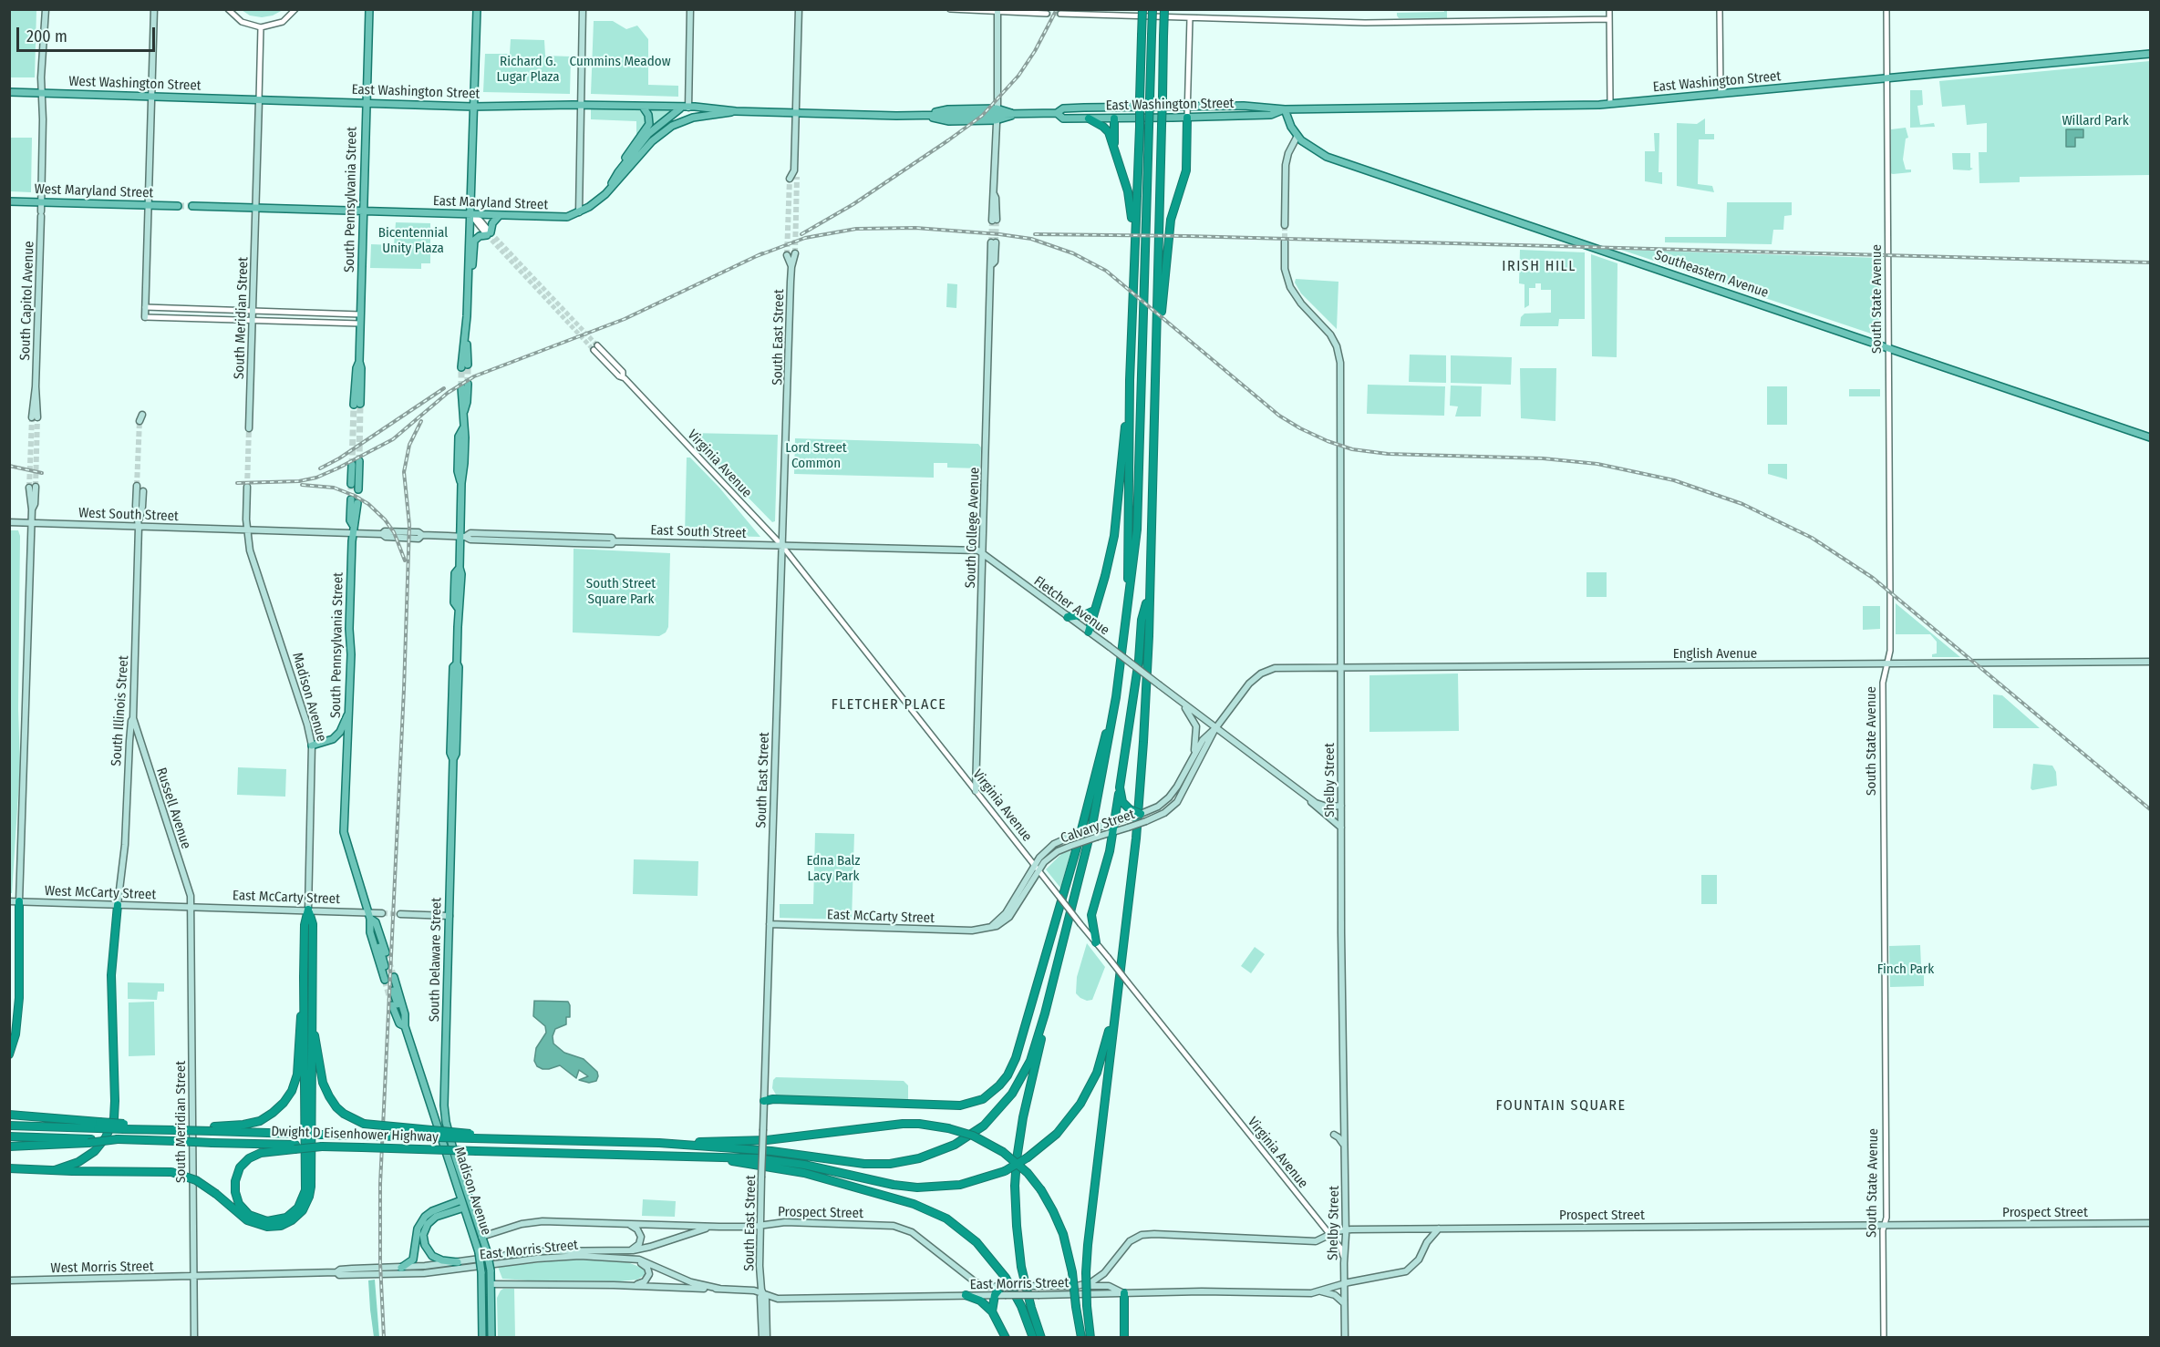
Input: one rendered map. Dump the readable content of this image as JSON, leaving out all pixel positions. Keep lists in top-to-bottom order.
{
  "streets": {
    "highway": ["Dwight D Eisenhower Highway"],
    "main road": [
      "East Washington Street",
      "West Washington Street",
      "West Maryland Street",
      "South Pennsylvania Street",
      "East Maryland Street",
      "Southeastern Avenue",
      "South Capitol Avenue",
      "South Meridian Street",
      "South East Street",
      "West South Street",
      "South College Avenue",
      "East South Street",
      "Fletcher Avenue",
      "English Avenue",
      "Madison Avenue",
      "South Illinois Street",
      "Shelby Street",
      "Russell Avenue",
      "Calvary Street",
      "West McCarty Street",
      "East McCarty Street",
      "South Delaware Street",
      "Prospect Street",
      "East Morris Street",
      "West Morris Street"
    ],
    "street": ["South State Avenue", "Virginia Avenue"]
  },
  "crossings": [
    ["East Washington Street", "West Washington Street"],
    ["East Washington Street", "South Pennsylvania Street"],
    ["East Washington Street", "East Maryland Street"],
    ["East Washington Street", "Southeastern Avenue"],
    ["East Washington Street", "South State Avenue"],
    ["East Washington Street", "South Meridian Street"],
    ["West Washington Street", "South Capitol Avenue"],
    ["West Washington Street", "South Meridian Street"],
    ["West Maryland Street", "South Capitol Avenue"],
    ["South Pennsylvania Street", "East Maryland Street"],
    ["South Pennsylvania Street", "East South Street"],
    ["South Pennsylvania Street", "East McCarty Street"],
    ["East Maryland Street", "South Meridian Street"],
    ["Southeastern Avenue", "South State Avenue"],
    ["South State Avenue", "English Avenue"],
    ["South State Avenue", "Prospect Street"],
    ["South Meridian Street", "Russell Avenue"],
    ["South Meridian Street", "West McCarty Street"],
    ["South Meridian Street", "East McCarty Street"],
    ["South Meridian Street", "East Morris Street"],
    ["South Meridian Street", "West Morris Street"],
    ["South East Street", "Virginia Avenue"],
    ["South East Street", "East South Street"],
    ["South East Street", "East McCarty Street"],
    ["South East Street", "Prospect Street"],
    ["South East Street", "East Morris Street"],
    ["Virginia Avenue", "South College Avenue"],
    ["Virginia Avenue", "East South Street"],
    ["Virginia Avenue", "Shelby Street"],
    ["Virginia Avenue", "Calvary Street"],
    ["Virginia Avenue", "Prospect Street"],
    ["West South Street", "East South Street"],
    ["West South Street", "Madison Avenue"],
    ["West South Street", "South Illinois Street"],
    ["South College Avenue", "Fletcher Avenue"],
    ["East South Street", "Madison Avenue"],
    ["East South Street", "South Delaware Street"],
    ["Fletcher Avenue", "Shelby Street"],
    ["Fletcher Avenue", "Calvary Street"],
    ["English Avenue", "Shelby Street"],
    ["English Avenue", "Calvary Street"],
    ["Madison Avenue", "East McCarty Street"],
    ["Madison Avenue", "South Delaware Street"],
    ["Madison Avenue", "Prospect Street"],
    ["Madison Avenue", "East Morris Street"],
    ["South Illinois Street", "Russell Avenue"],
    ["South Illinois Street", "West McCarty Street"],
    ["Shelby Street", "Prospect Street"],
    ["Shelby Street", "East Morris Street"],
    ["Russell Avenue", "West McCarty Street"],
    ["Russell Avenue", "East McCarty Street"],
    ["Calvary Street", "East McCarty Street"],
    ["West McCarty Street", "East McCarty Street"],
    ["Prospect Street", "East Morris Street"],
    ["East Morris Street", "West Morris Street"]
  ],
  "districts": ["IRISH HILL", "FLETCHER PLACE", "FOUNTAIN SQUARE"],
  "parks": [
    "Richard G. Lugar Plaza",
    "Cummins Meadow",
    "Willard Park",
    "Bicentennial Unity Plaza",
    "Lord Street Common",
    "South Street Square Park",
    "Edna Balz Lacy Park",
    "Finch Park"
  ],
  "scale_bar": "200 m"
}
